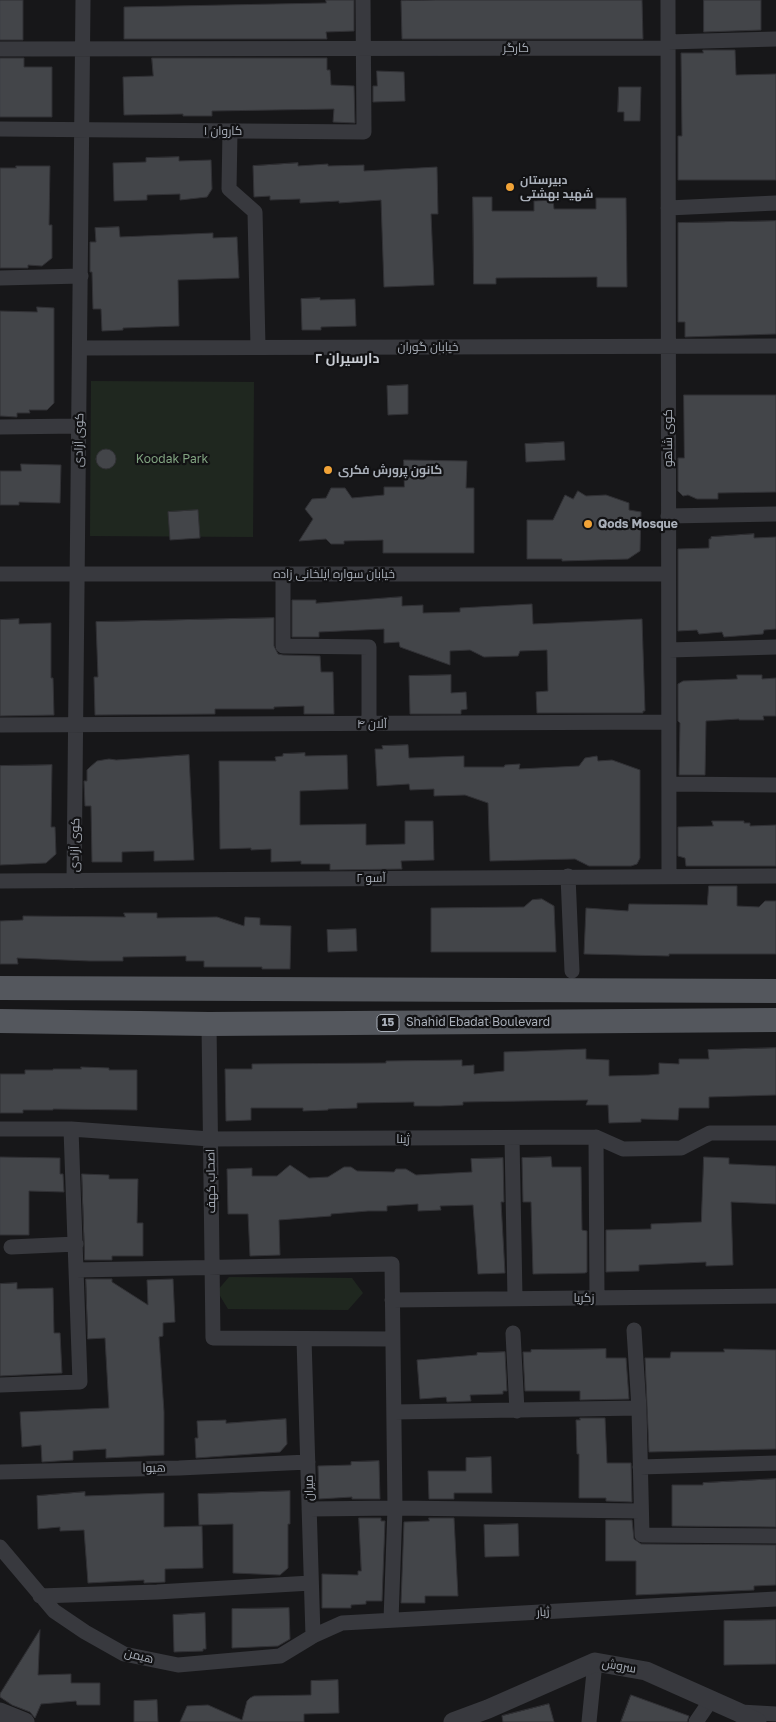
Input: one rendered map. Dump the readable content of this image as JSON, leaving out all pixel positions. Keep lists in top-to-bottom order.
{
  "streets": {
    "main road": ["Shahid Ebadat Boulevard", "15"],
    "street": [
      "کارگر",
      "کاروان ۱",
      "خیابان گوران",
      "کوی شاهو",
      "کوی آزادی",
      "خیابان سواره ایلخانی زاده",
      "آلان ۴",
      "آسو ۲",
      "ژینا",
      "اصحاب کهف",
      "زکریا",
      "هیوا",
      "میران",
      "ژیار",
      "هیمن",
      "سروش"
    ]
  },
  "crossings": [
    ["کارگر", "کاروان ۱"],
    ["کارگر", "کوی شاهو"],
    ["کارگر", "کوی آزادی"],
    ["کاروان ۱", "کوی آزادی"],
    ["خیابان گوران", "کوی شاهو"],
    ["خیابان گوران", "کوی آزادی"],
    ["کوی شاهو", "خیابان سواره ایلخانی زاده"],
    ["کوی شاهو", "آلان ۴"],
    ["کوی شاهو", "آسو ۲"],
    ["کوی آزادی", "خیابان سواره ایلخانی زاده"],
    ["کوی آزادی", "آلان ۴"],
    ["کوی آزادی", "آسو ۲"],
    ["Shahid Ebadat Boulevard", "اصحاب کهف"],
    ["ژینا", "اصحاب کهف"],
    ["اصحاب کهف", "میران"],
    ["هیوا", "میران"],
    ["میران", "ژیار"],
    ["میران", "هیمن"],
    ["ژیار", "هیمن"]
  ],
  "districts": ["دارسیران ۲"],
  "parks": ["Koodak Park"],
  "places": ["دبیرستان شهید بهشتی", "کانون پرورش فکری", "Qods Mosque"]
}
